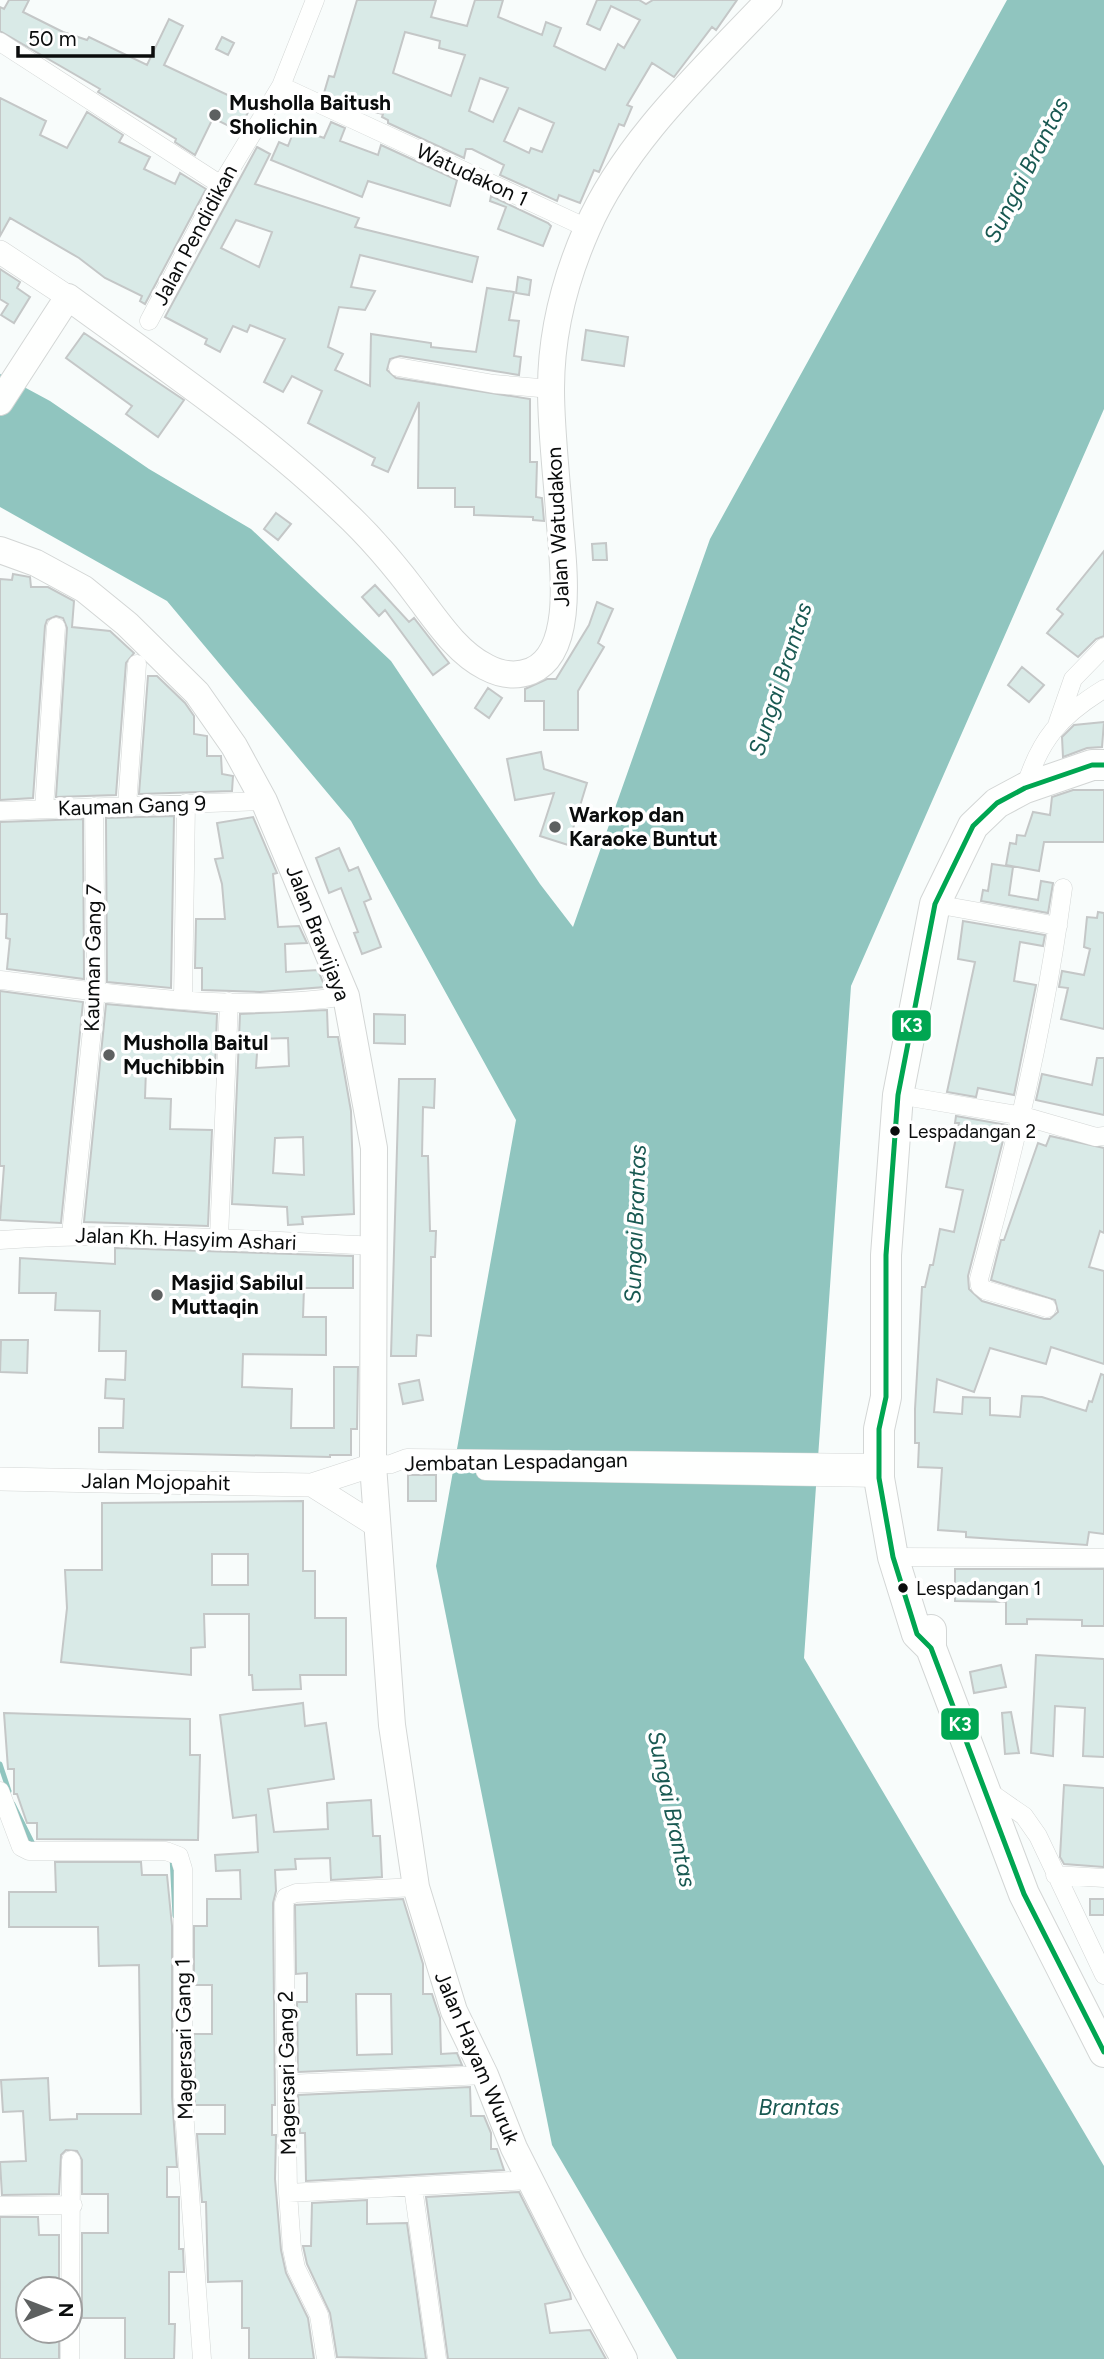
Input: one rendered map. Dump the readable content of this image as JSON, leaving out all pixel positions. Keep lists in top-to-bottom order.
{
  "streets": {
    "main road": ["Jalan Watudakon", "Jalan Brawijaya", "Jalan Hayam Wuruk"],
    "street": [
      "Watudakon 1",
      "Jalan Pendidikan",
      "Kauman Gang 9",
      "Kauman Gang 7",
      "Jalan Kh. Hasyim Ashari",
      "Jembatan Lespadangan",
      "Jalan Mojopahit",
      "Magersari Gang 1",
      "Magersari Gang 2"
    ]
  },
  "crossings": [
    ["Watudakon 1", "Jalan Pendidikan"],
    ["Watudakon 1", "Jalan Watudakon"],
    ["Kauman Gang 9", "Jalan Brawijaya"],
    ["Kauman Gang 9", "Kauman Gang 7"],
    ["Jalan Brawijaya", "Jalan Kh. Hasyim Ashari"],
    ["Jalan Brawijaya", "Jembatan Lespadangan"],
    ["Jalan Brawijaya", "Jalan Mojopahit"],
    ["Jalan Brawijaya", "Jalan Hayam Wuruk"],
    ["Kauman Gang 7", "Jalan Kh. Hasyim Ashari"],
    ["Jembatan Lespadangan", "Jalan Mojopahit"],
    ["Jalan Hayam Wuruk", "Magersari Gang 2"]
  ],
  "water": ["Sungai Brantas", "Brantas"],
  "places": [
    "Musholla Baitush Sholichin",
    "Warkop dan Karaoke Buntut",
    "Musholla Baitul Muchibbin",
    "Lespadangan 2",
    "Masjid Sabilul Muttaqin",
    "Lespadangan 1"
  ],
  "lines": ["transit line K3"],
  "scale_bar": "50 m",
  "north": "right"
}
